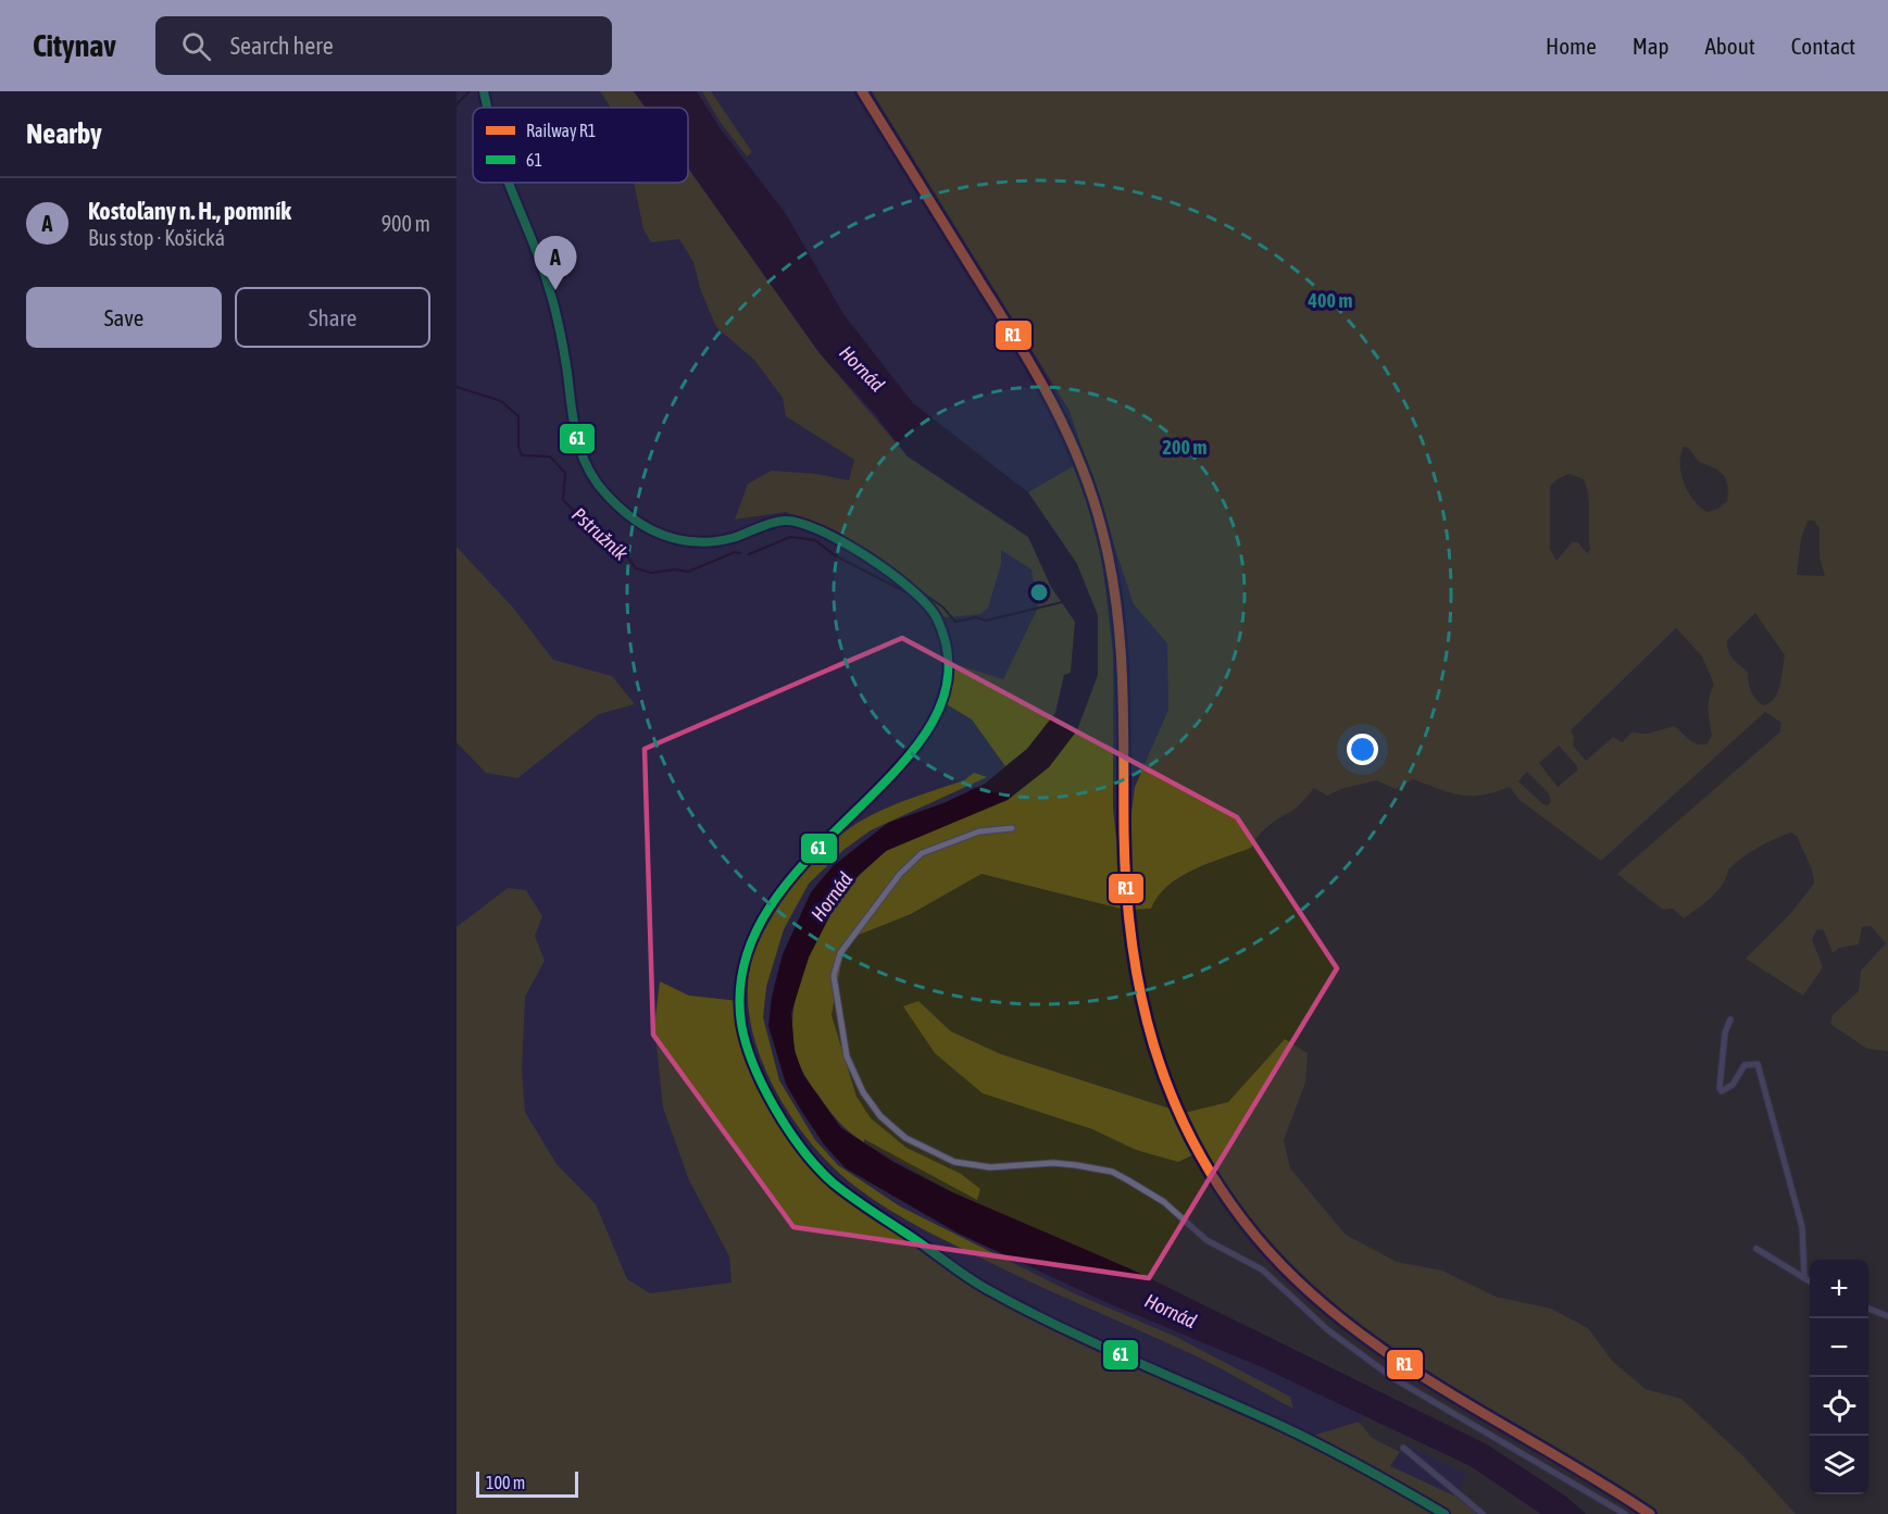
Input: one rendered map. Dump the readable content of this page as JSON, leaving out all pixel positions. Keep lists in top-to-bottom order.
{
  "water": ["Hornád", "Pstružník"],
  "lines": ["rail line R1", "transit line 61"],
  "legend": ["Railway R1", "61"],
  "scale_bar": "100 m",
  "page": {
    "header": "Citynav",
    "search": "Search here",
    "nav": [
      "Home",
      "Map",
      "About",
      "Contact"
    ],
    "heading": "Nearby",
    "list": [
      {
        "mark": "A",
        "name": "Kostoľany n. H., pomník",
        "note": "Bus stop · Košická",
        "value": "900 m"
      }
    ],
    "pins": "A",
    "buttons": ["Save", "Share"],
    "map_buttons": ["+", "−"],
    "scale": "100 m"
  },
  "rings": ["400 m", "200 m"]
}
